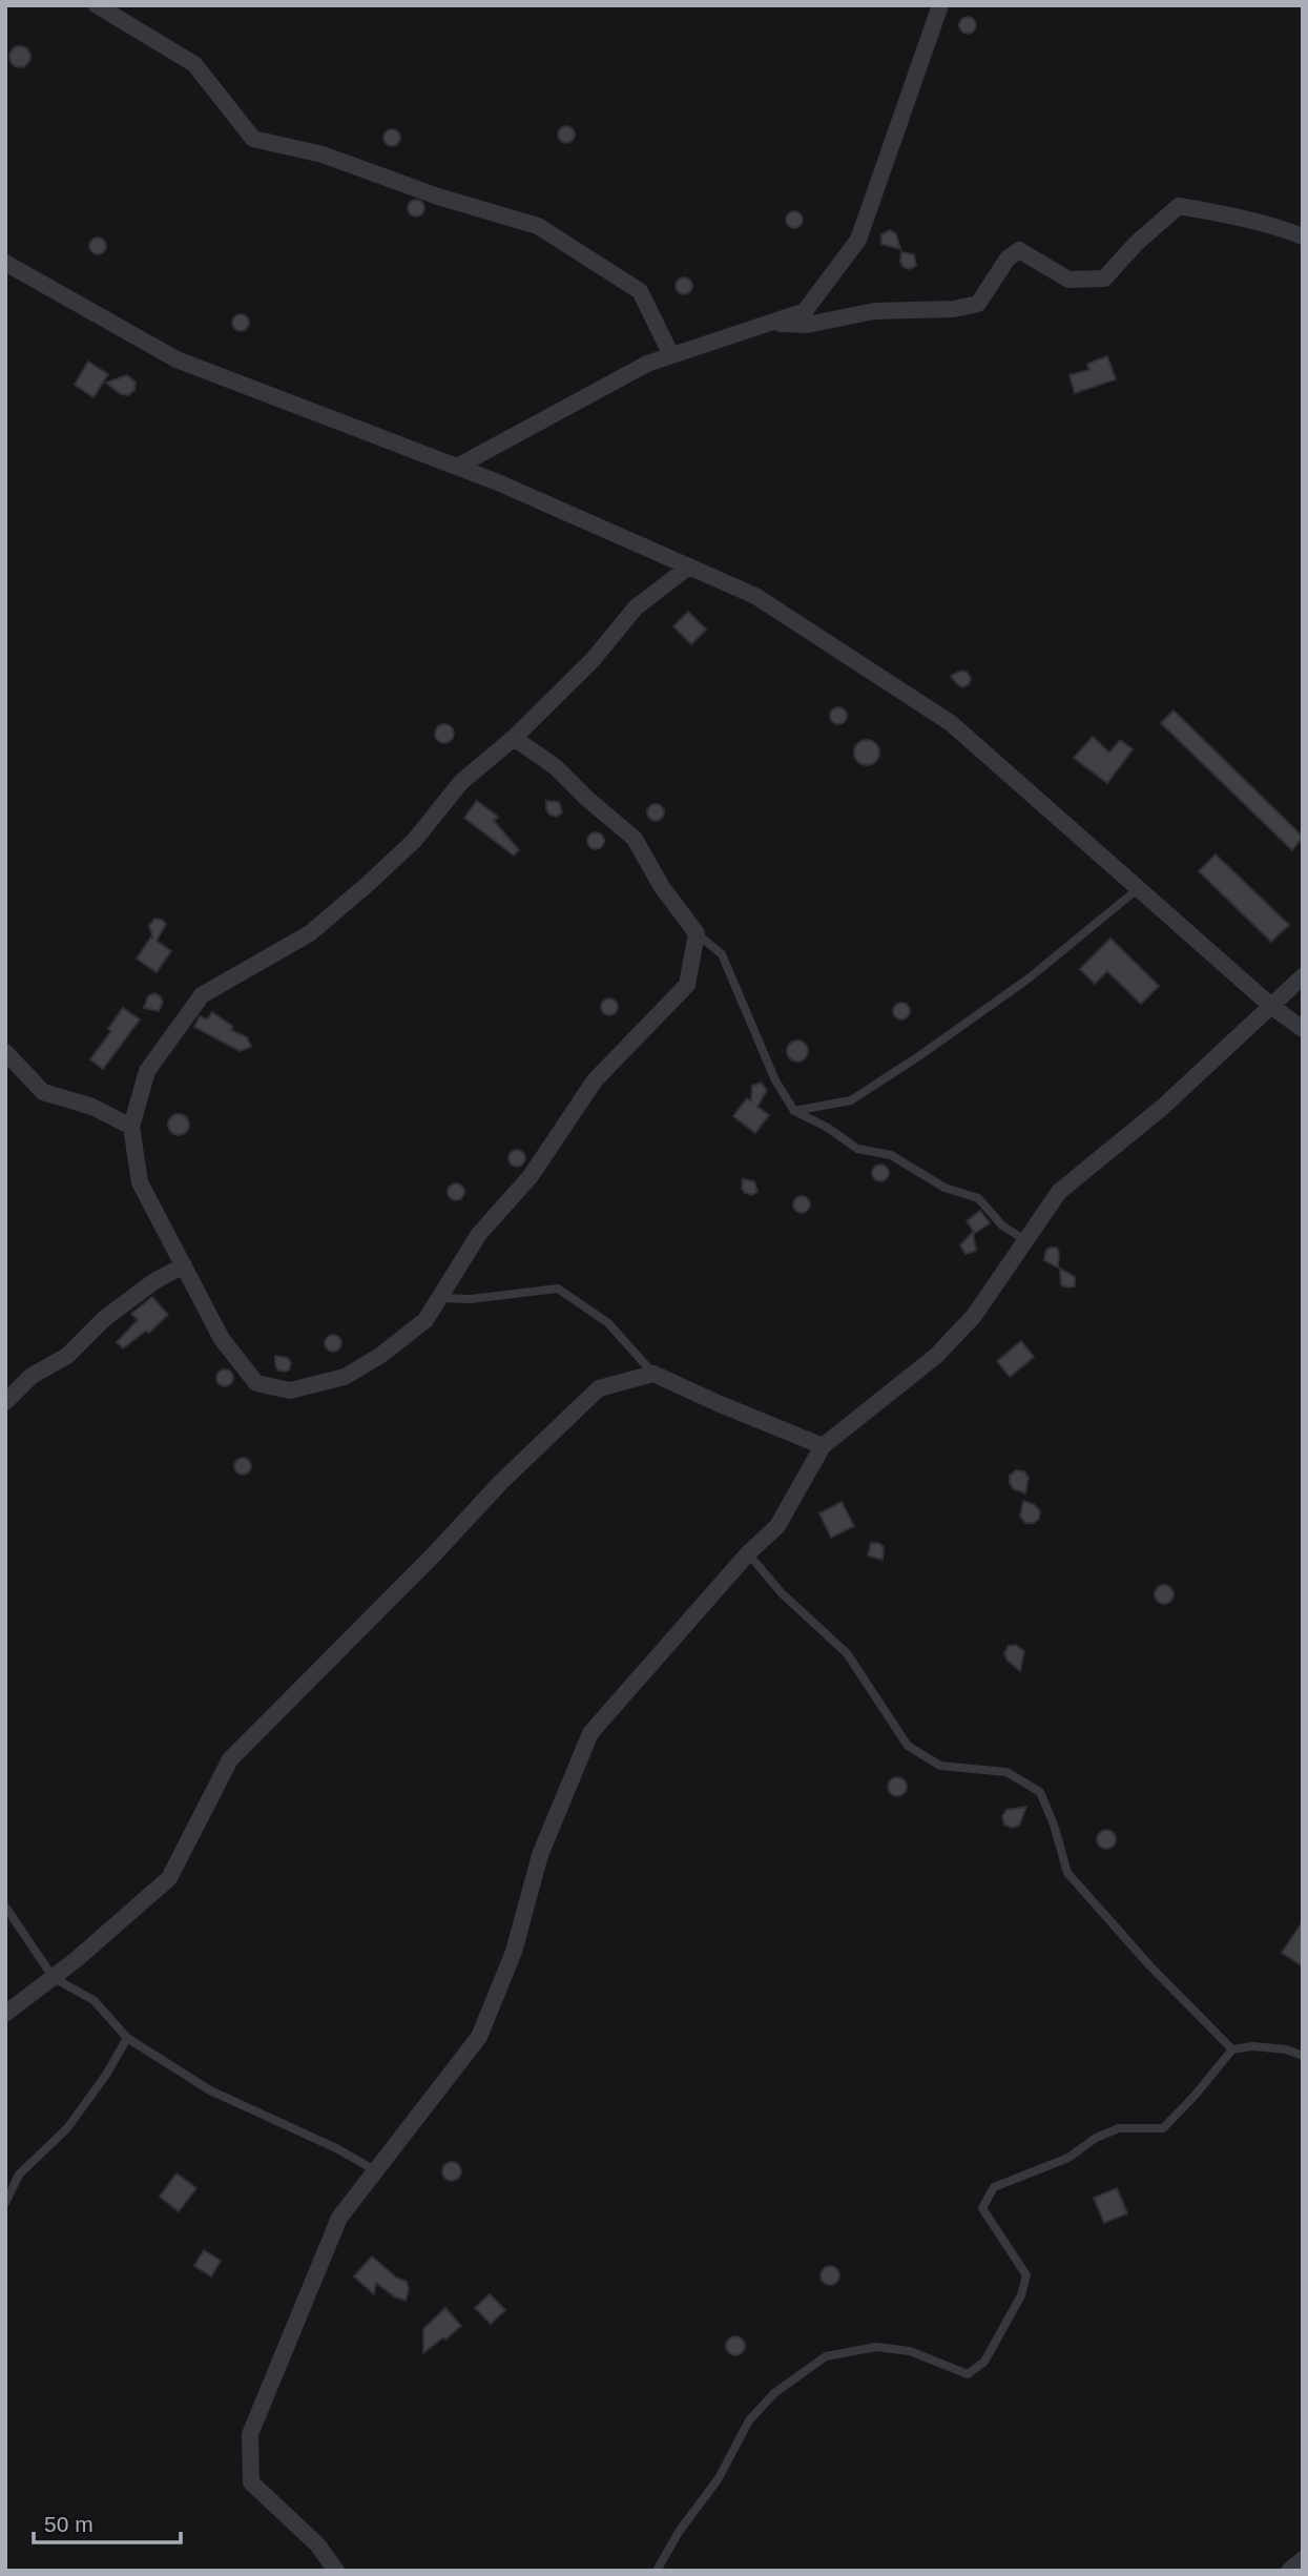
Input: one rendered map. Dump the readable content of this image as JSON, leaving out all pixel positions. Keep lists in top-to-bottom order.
{
  "scale_bar": "50 m"
}
